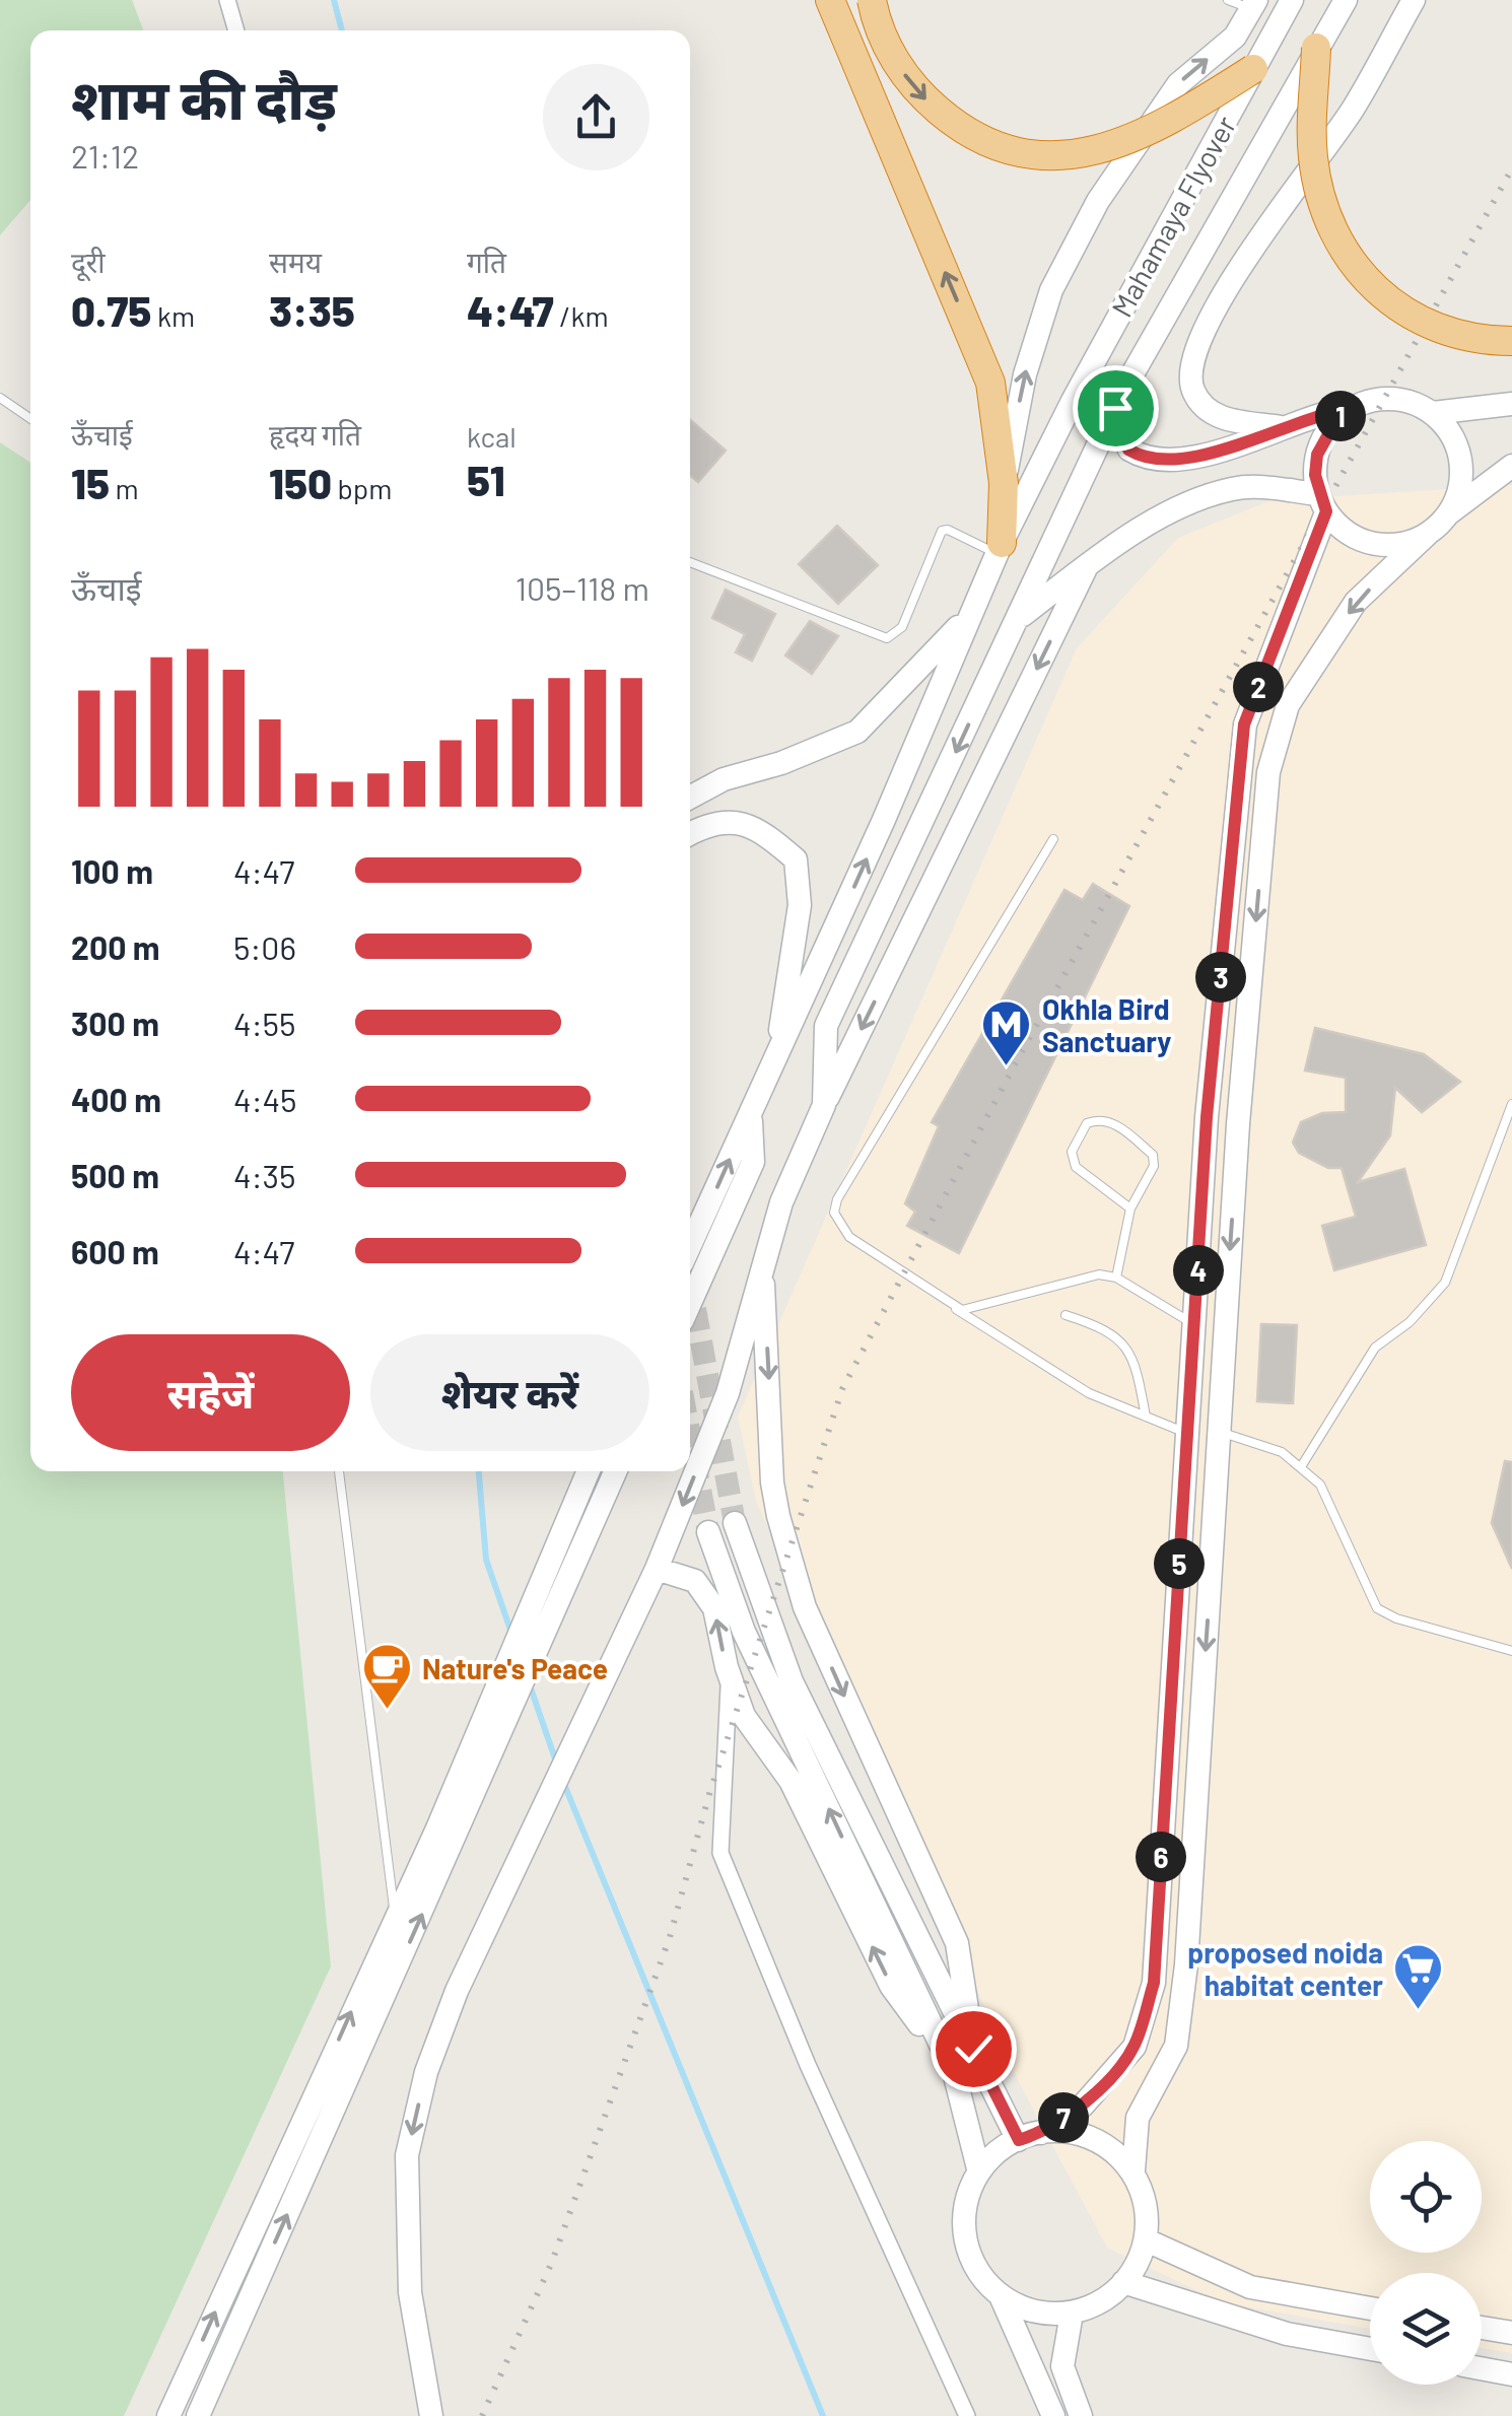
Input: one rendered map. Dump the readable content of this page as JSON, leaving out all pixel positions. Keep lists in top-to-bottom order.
{
  "streets": {
    "main road": ["Mahamaya Flyover"]
  },
  "places": {
    "metro station": ["Okhla Bird Sanctuary"],
    "cafe": ["Nature's Peace"],
    "supermarket": ["proposed noida habitat center"]
  },
  "page": {
    "heading": ["शाम की दौड़", "21:12"],
    "stats": [
      ["दूरी", "0.75 km"],
      ["समय", "3:35"],
      ["गति", "4:47 /km"],
      ["ऊँचाई", "15 m"],
      ["हृदय गति", "150 bpm"],
      ["kcal", "51"]
    ],
    "pins": [
      "1",
      "2",
      "3",
      "4",
      "5",
      "6",
      "7"
    ],
    "chart": ["ऊँचाई", "105–118 m"],
    "list": [
      {
        "name": "100 m",
        "note": "4:47"
      },
      {
        "name": "200 m",
        "note": "5:06"
      },
      {
        "name": "300 m",
        "note": "4:55"
      },
      {
        "name": "400 m",
        "note": "4:45"
      },
      {
        "name": "500 m",
        "note": "4:35"
      },
      {
        "name": "600 m",
        "note": "4:47"
      }
    ],
    "buttons": ["सहेजें", "शेयर करें"]
  }
}
